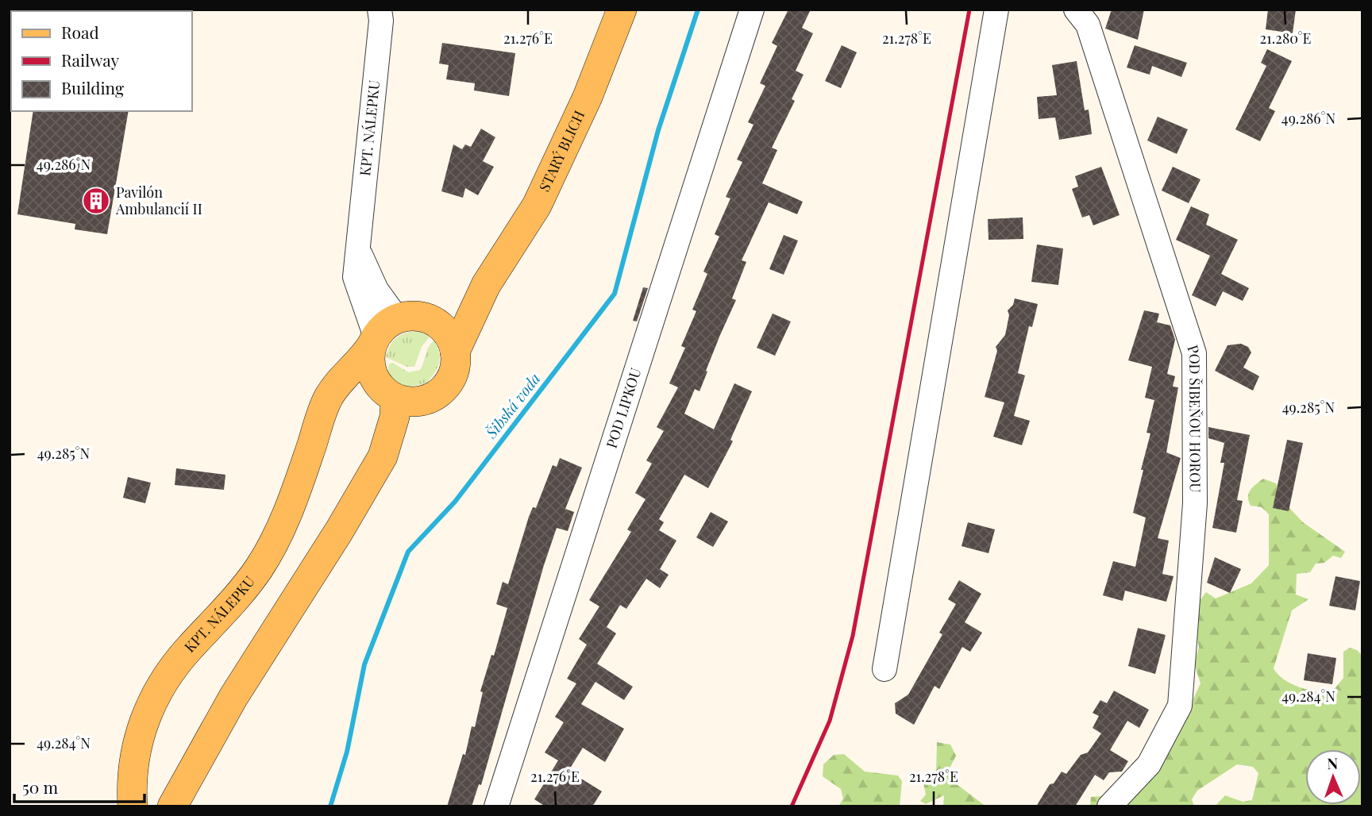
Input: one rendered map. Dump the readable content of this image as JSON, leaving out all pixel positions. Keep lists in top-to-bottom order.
{
  "streets": {
    "main road": ["KPT. NÁLEPKU", "STARÝ BLICH"],
    "street": ["POD LIPKOU", "POD ŠIBEŇOU HOROU"]
  },
  "crossings": [
    ["KPT. NÁLEPKU", "STARÝ BLICH"]
  ],
  "water": ["Šibská voda"],
  "places": {
    "building": ["Pavilón Ambulancií II"]
  },
  "legend": ["Road", "Railway", "Building"],
  "scale_bar": "50 m",
  "north": "top",
  "coordinates": [
    "21.276°E",
    "21.278°E",
    "21.280°E",
    "49.286°N",
    "49.285°N",
    "49.284°N"
  ]
}
